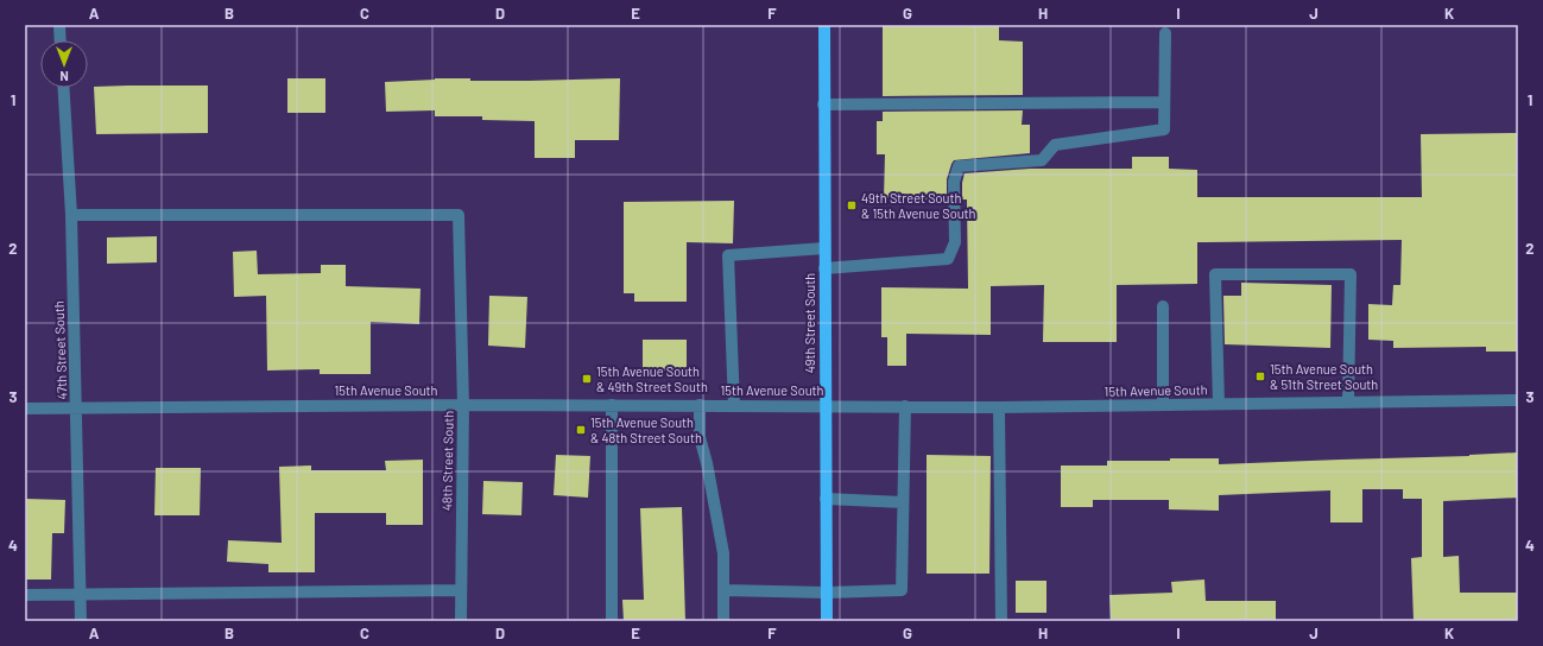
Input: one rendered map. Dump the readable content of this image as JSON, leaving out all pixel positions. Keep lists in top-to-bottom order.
{
  "streets": {
    "main road": ["49th Street South"],
    "street": ["47th Street South", "15th Avenue South", "48th Street South"]
  },
  "crossings": [
    ["49th Street South", "15th Avenue South"],
    ["47th Street South", "15th Avenue South"],
    ["47th Street South", "48th Street South"],
    ["15th Avenue South", "48th Street South"]
  ],
  "places": {
    "transit": [
      "49th Street South & 15th Avenue South",
      "15th Avenue South & 51th Street South",
      "15th Avenue South & 49th Street South",
      "15th Avenue South & 48th Street South"
    ]
  },
  "north": "bottom",
  "grid": {
    "columns": [
      "A",
      "B",
      "C",
      "D",
      "E",
      "F",
      "G",
      "H",
      "I",
      "J",
      "K"
    ],
    "rows": [
      "1",
      "2",
      "3",
      "4"
    ]
  }
}
